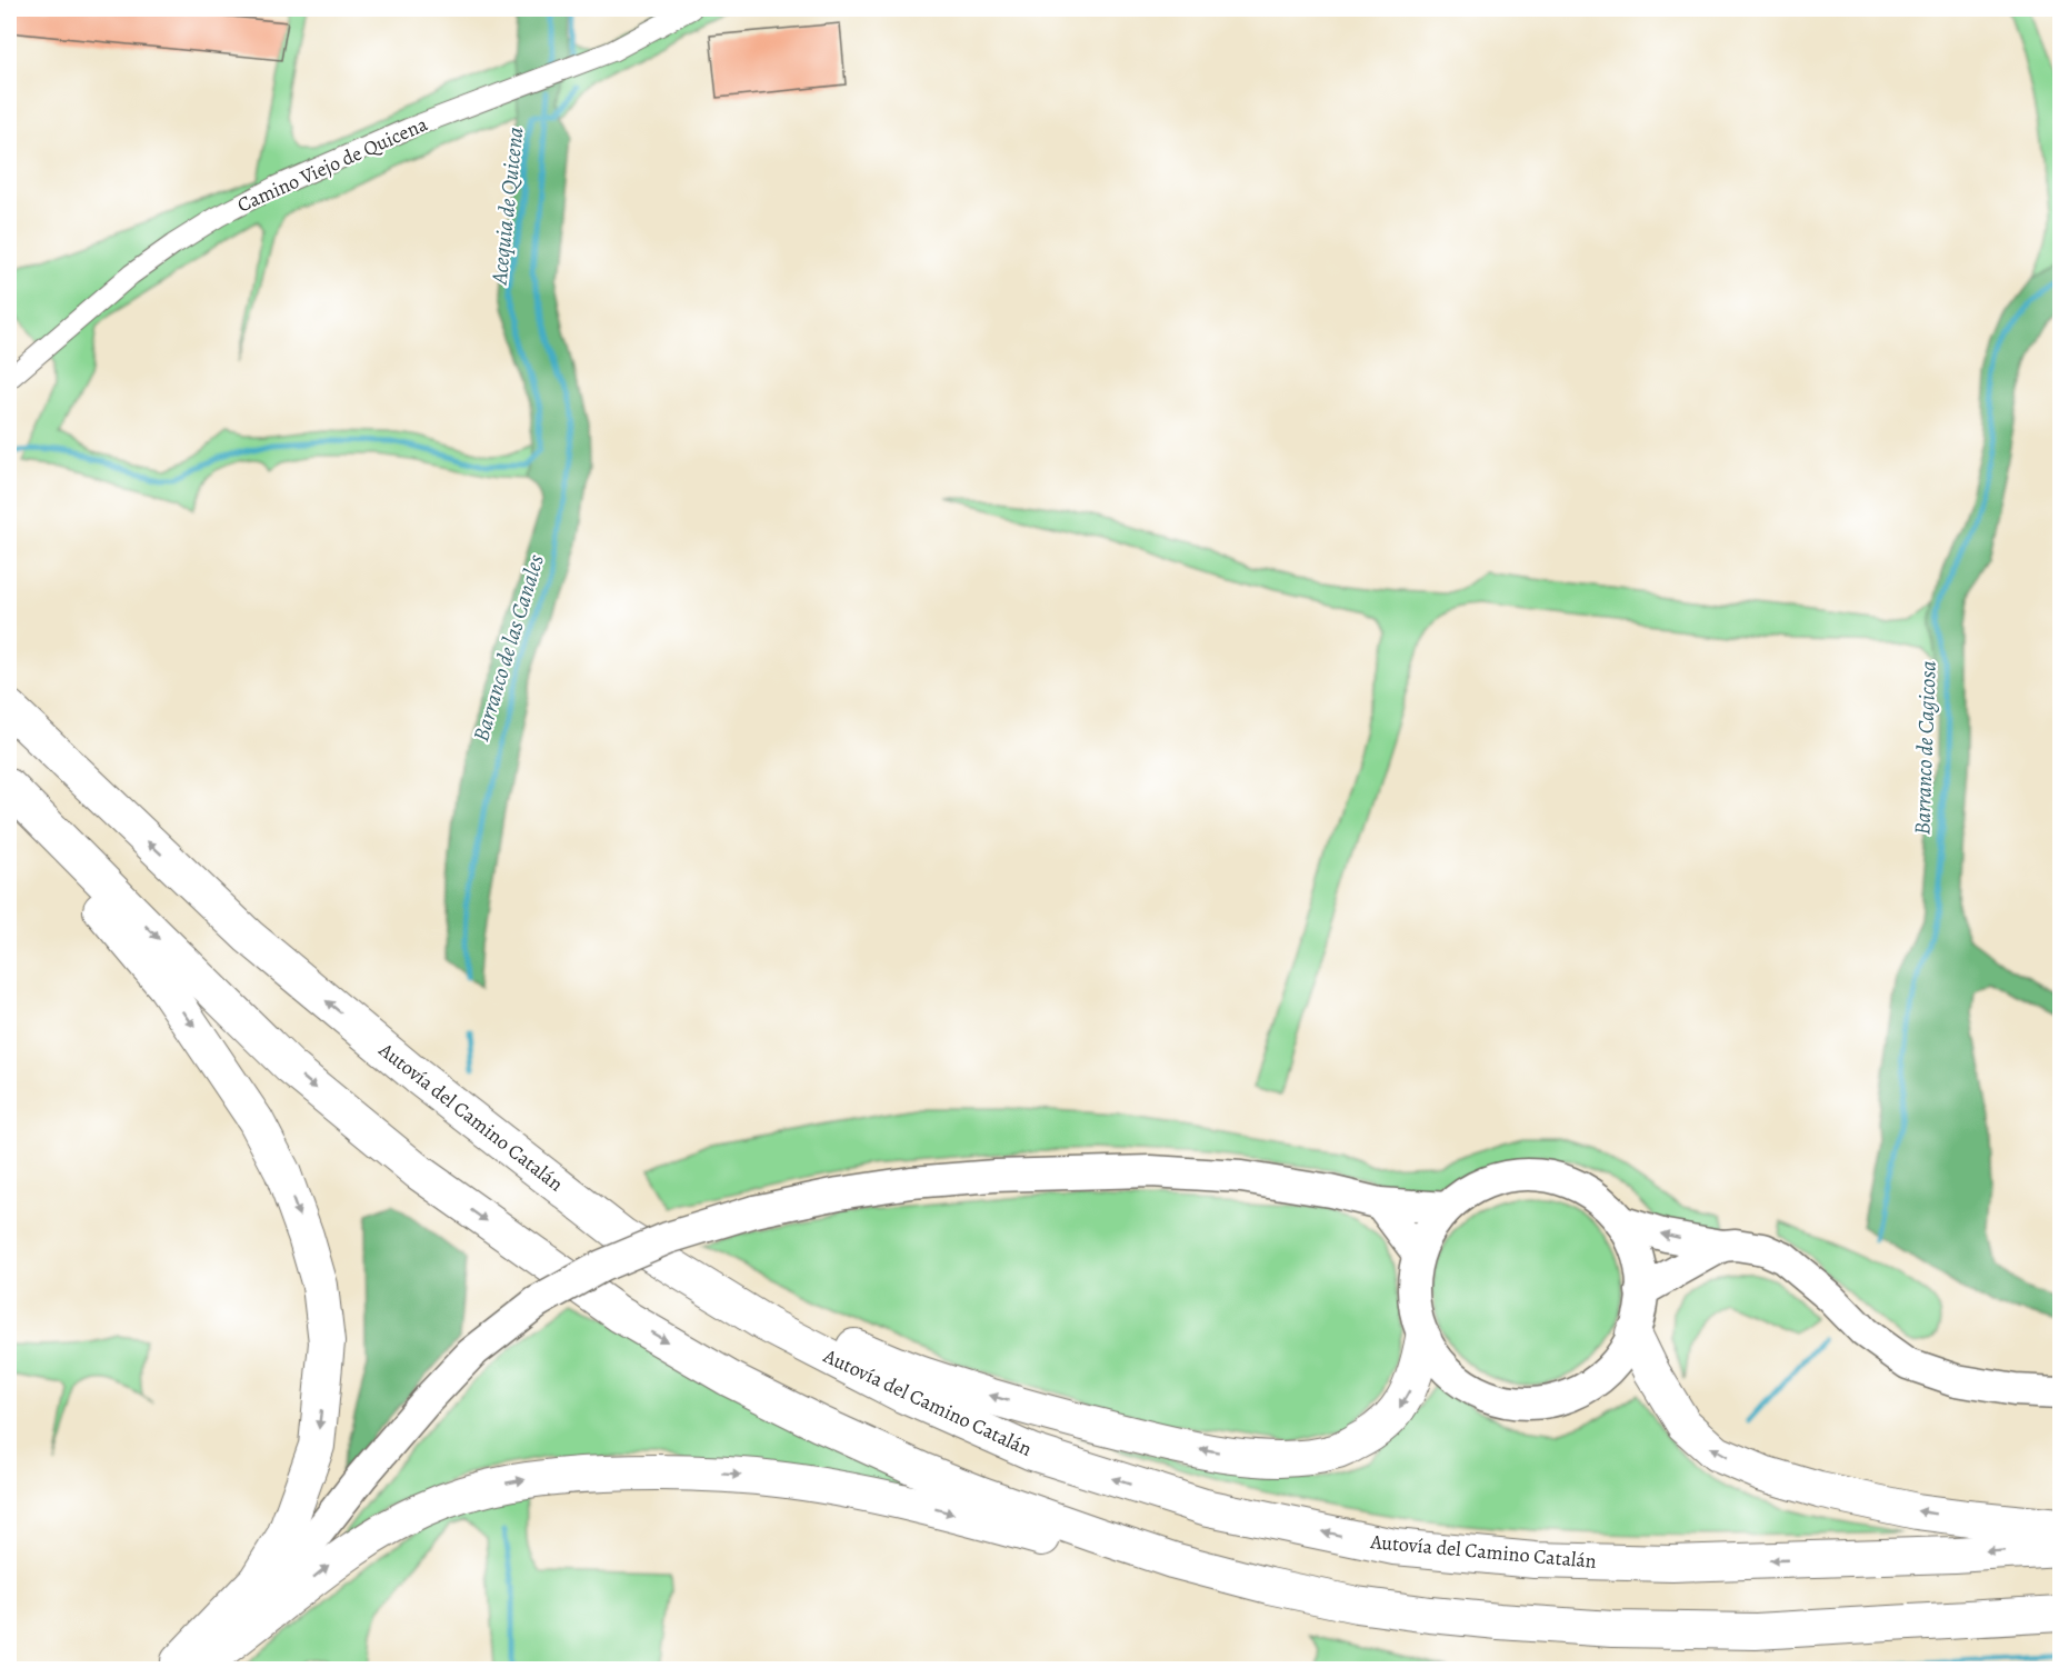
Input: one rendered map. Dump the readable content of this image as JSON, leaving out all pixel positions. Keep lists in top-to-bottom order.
{
  "streets": {
    "highway": ["Autovía del Camino Catalán"],
    "street": ["Camino Viejo de Quicena"]
  },
  "water": ["Acequia de Quicena", "Barranco de las Canales", "Barranco de Cagicosa"]
}
